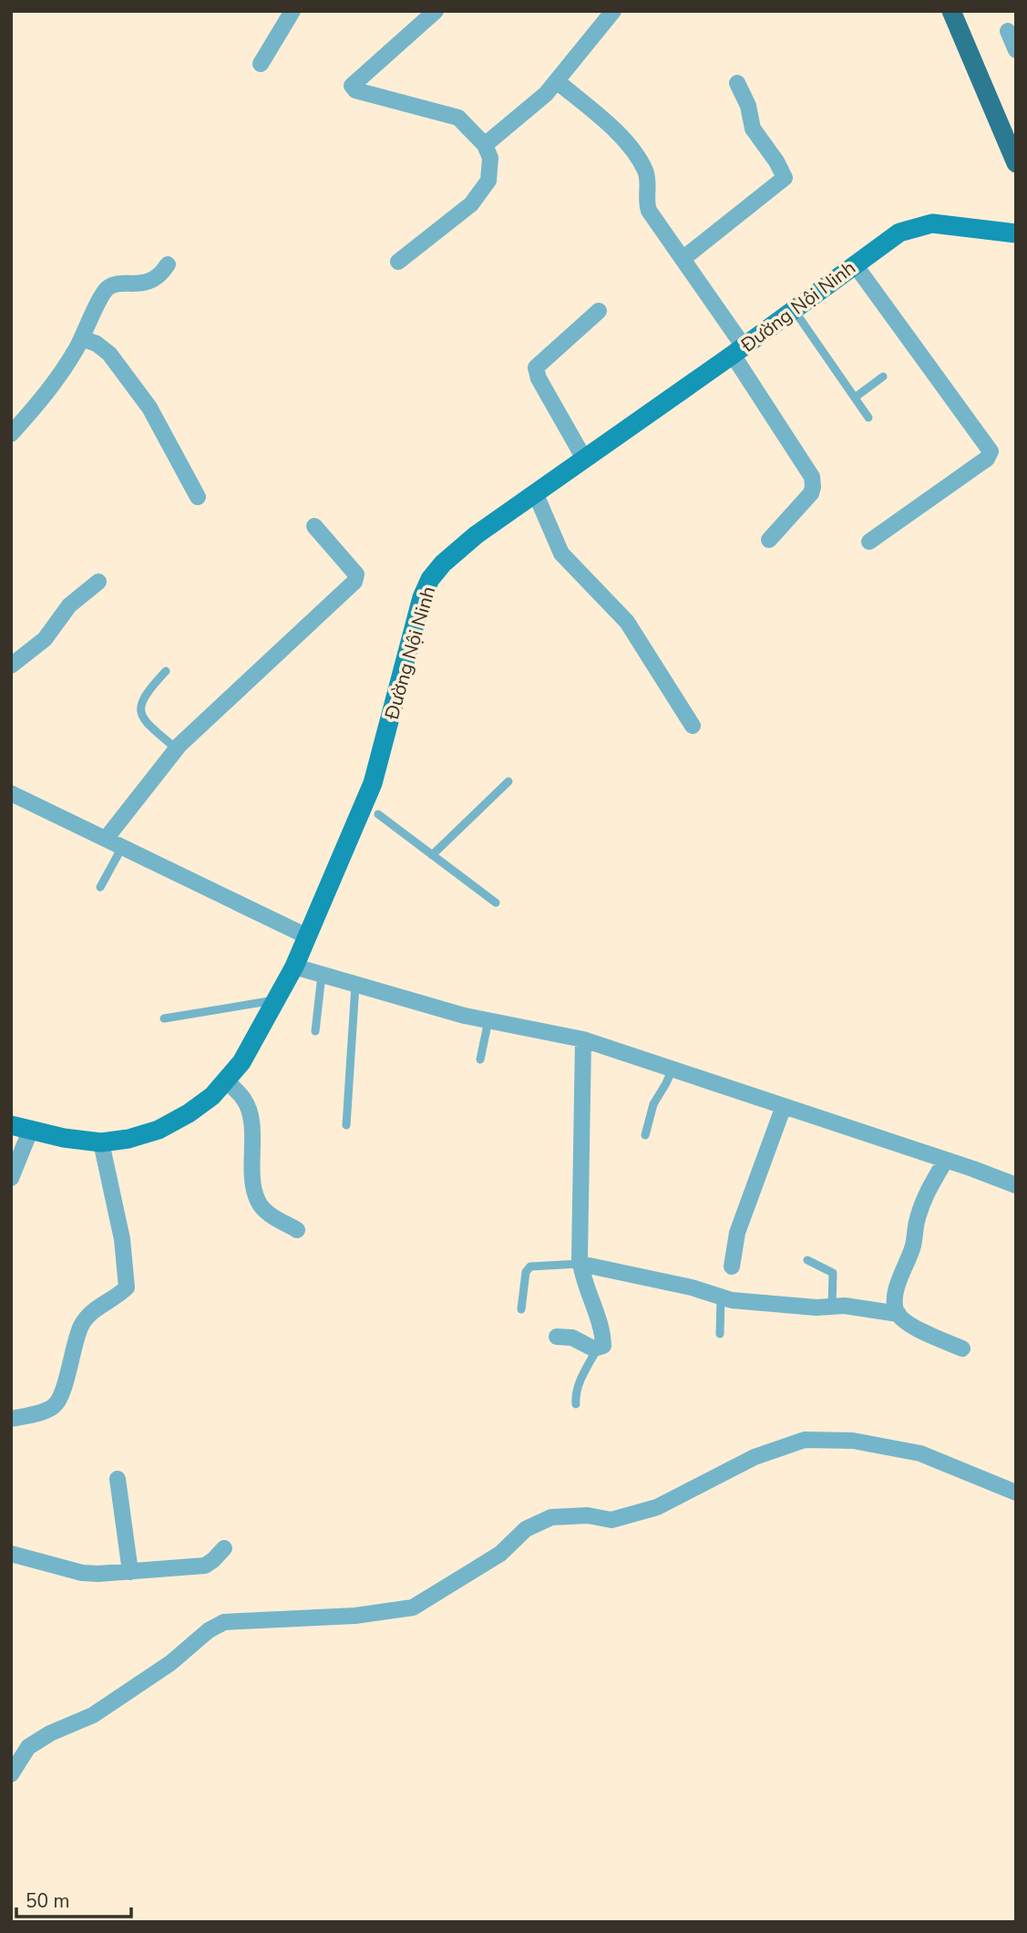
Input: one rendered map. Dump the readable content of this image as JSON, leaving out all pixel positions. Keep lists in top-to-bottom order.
{
  "streets": {
    "street": ["Đường Nội Ninh"]
  },
  "scale_bar": "50 m"
}
